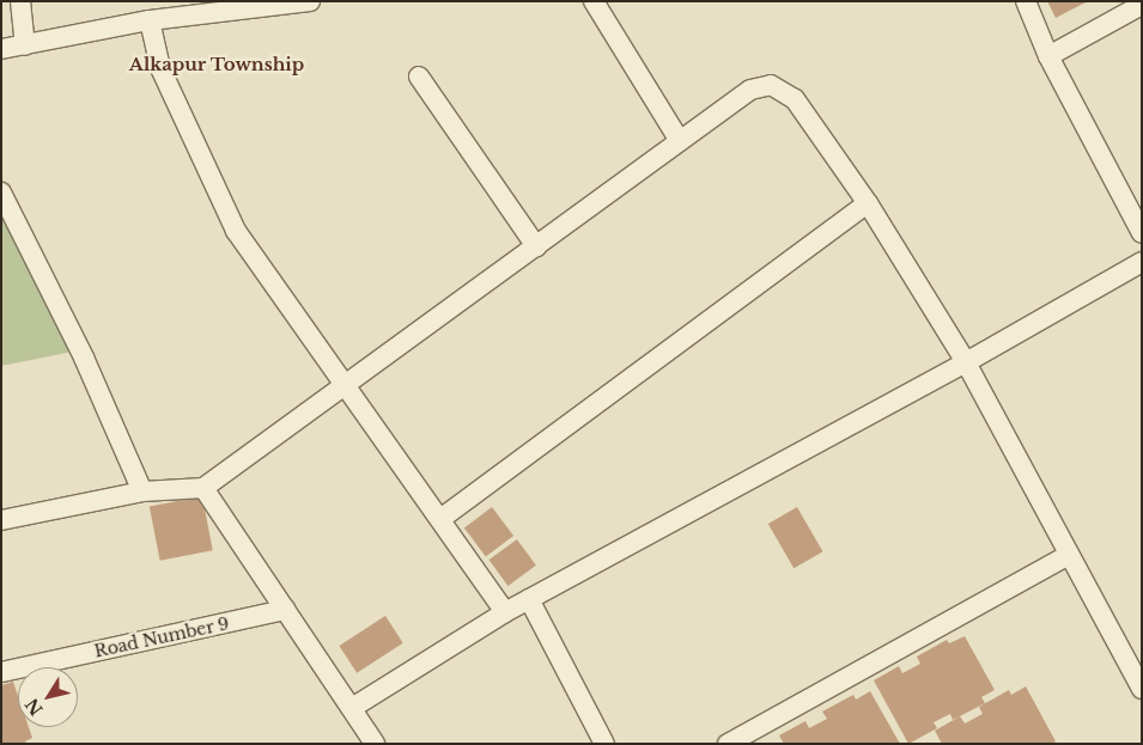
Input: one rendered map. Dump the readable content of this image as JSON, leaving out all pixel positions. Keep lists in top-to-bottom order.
{
  "streets": {
    "street": ["Road Number 9"]
  },
  "districts": ["Alkapur Township"],
  "north": "bottom left"
}
